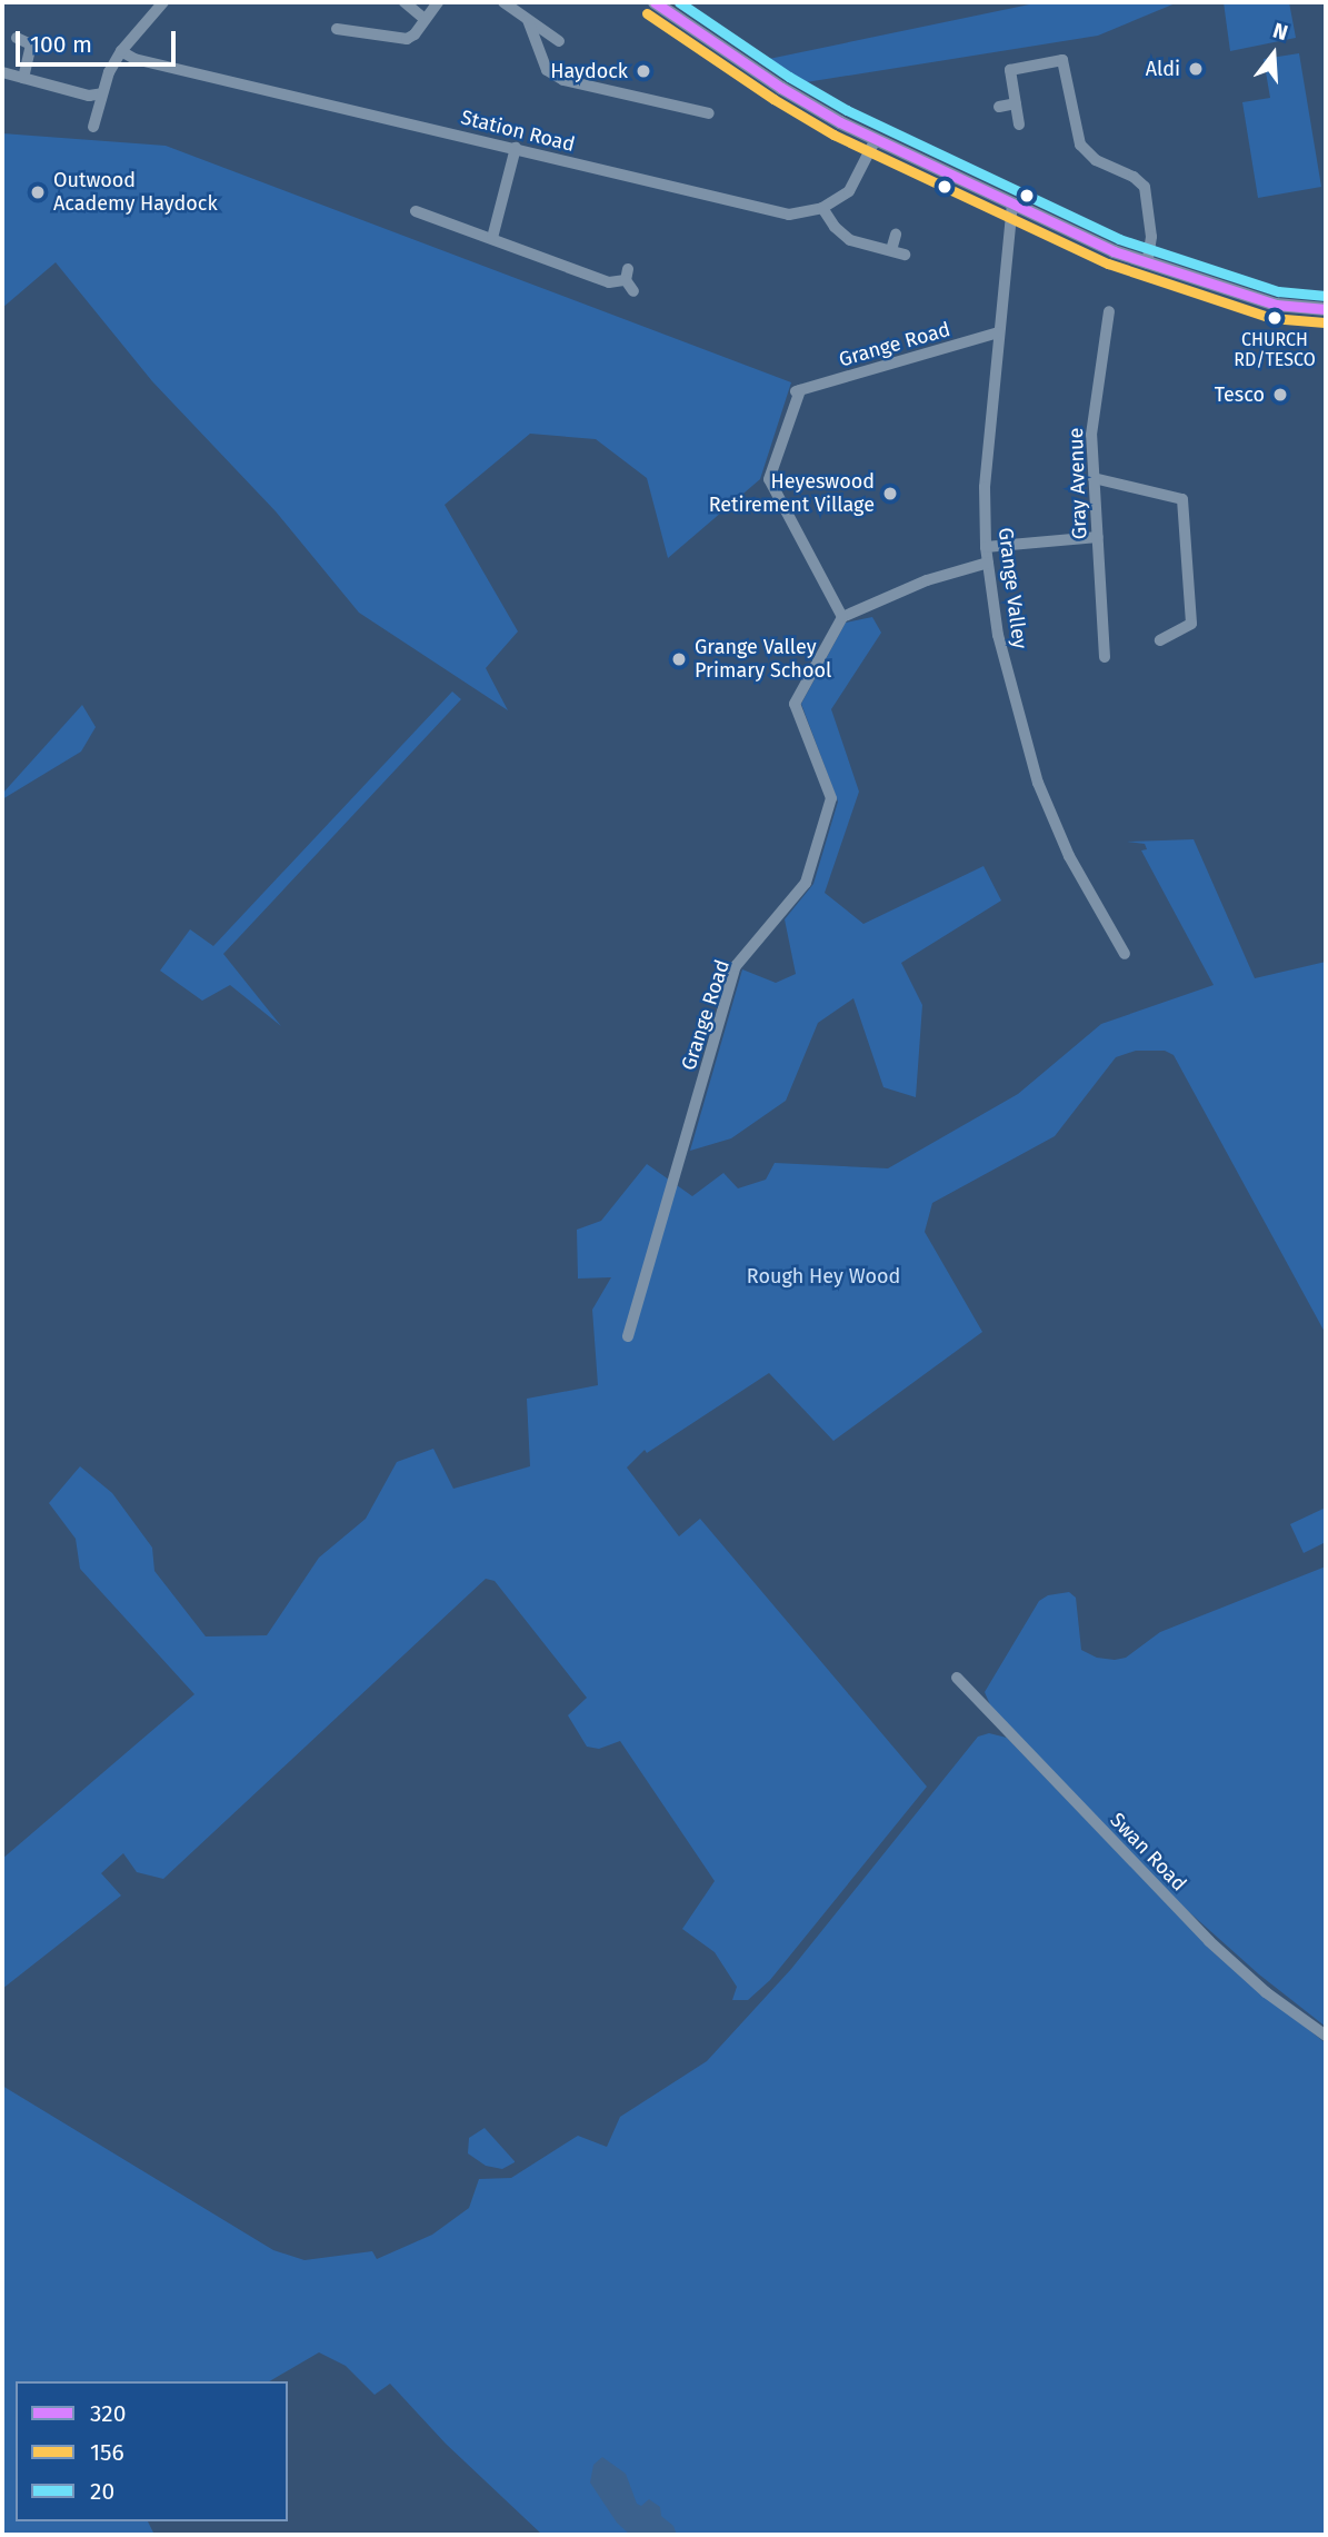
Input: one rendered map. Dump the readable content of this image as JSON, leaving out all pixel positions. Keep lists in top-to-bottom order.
{
  "streets": {
    "street": [
      "Station Road",
      "Grange Road",
      "Gray Avenue",
      "Grange Valley",
      "Swan Road"
    ]
  },
  "crossings": [
    ["Grange Road", "Grange Valley"]
  ],
  "parks": ["Rough Hey Wood"],
  "places": [
    "Aldi",
    "Haydock",
    "Outwood Academy Haydock",
    "CHURCH RD/TESCO",
    "Tesco",
    "Heyeswood Retirement Village",
    "Grange Valley Primary School"
  ],
  "lines": ["transit line 320", "transit line 20", "transit line 156"],
  "legend": ["320", "156", "20"],
  "scale_bar": "100 m",
  "north": "top"
}
